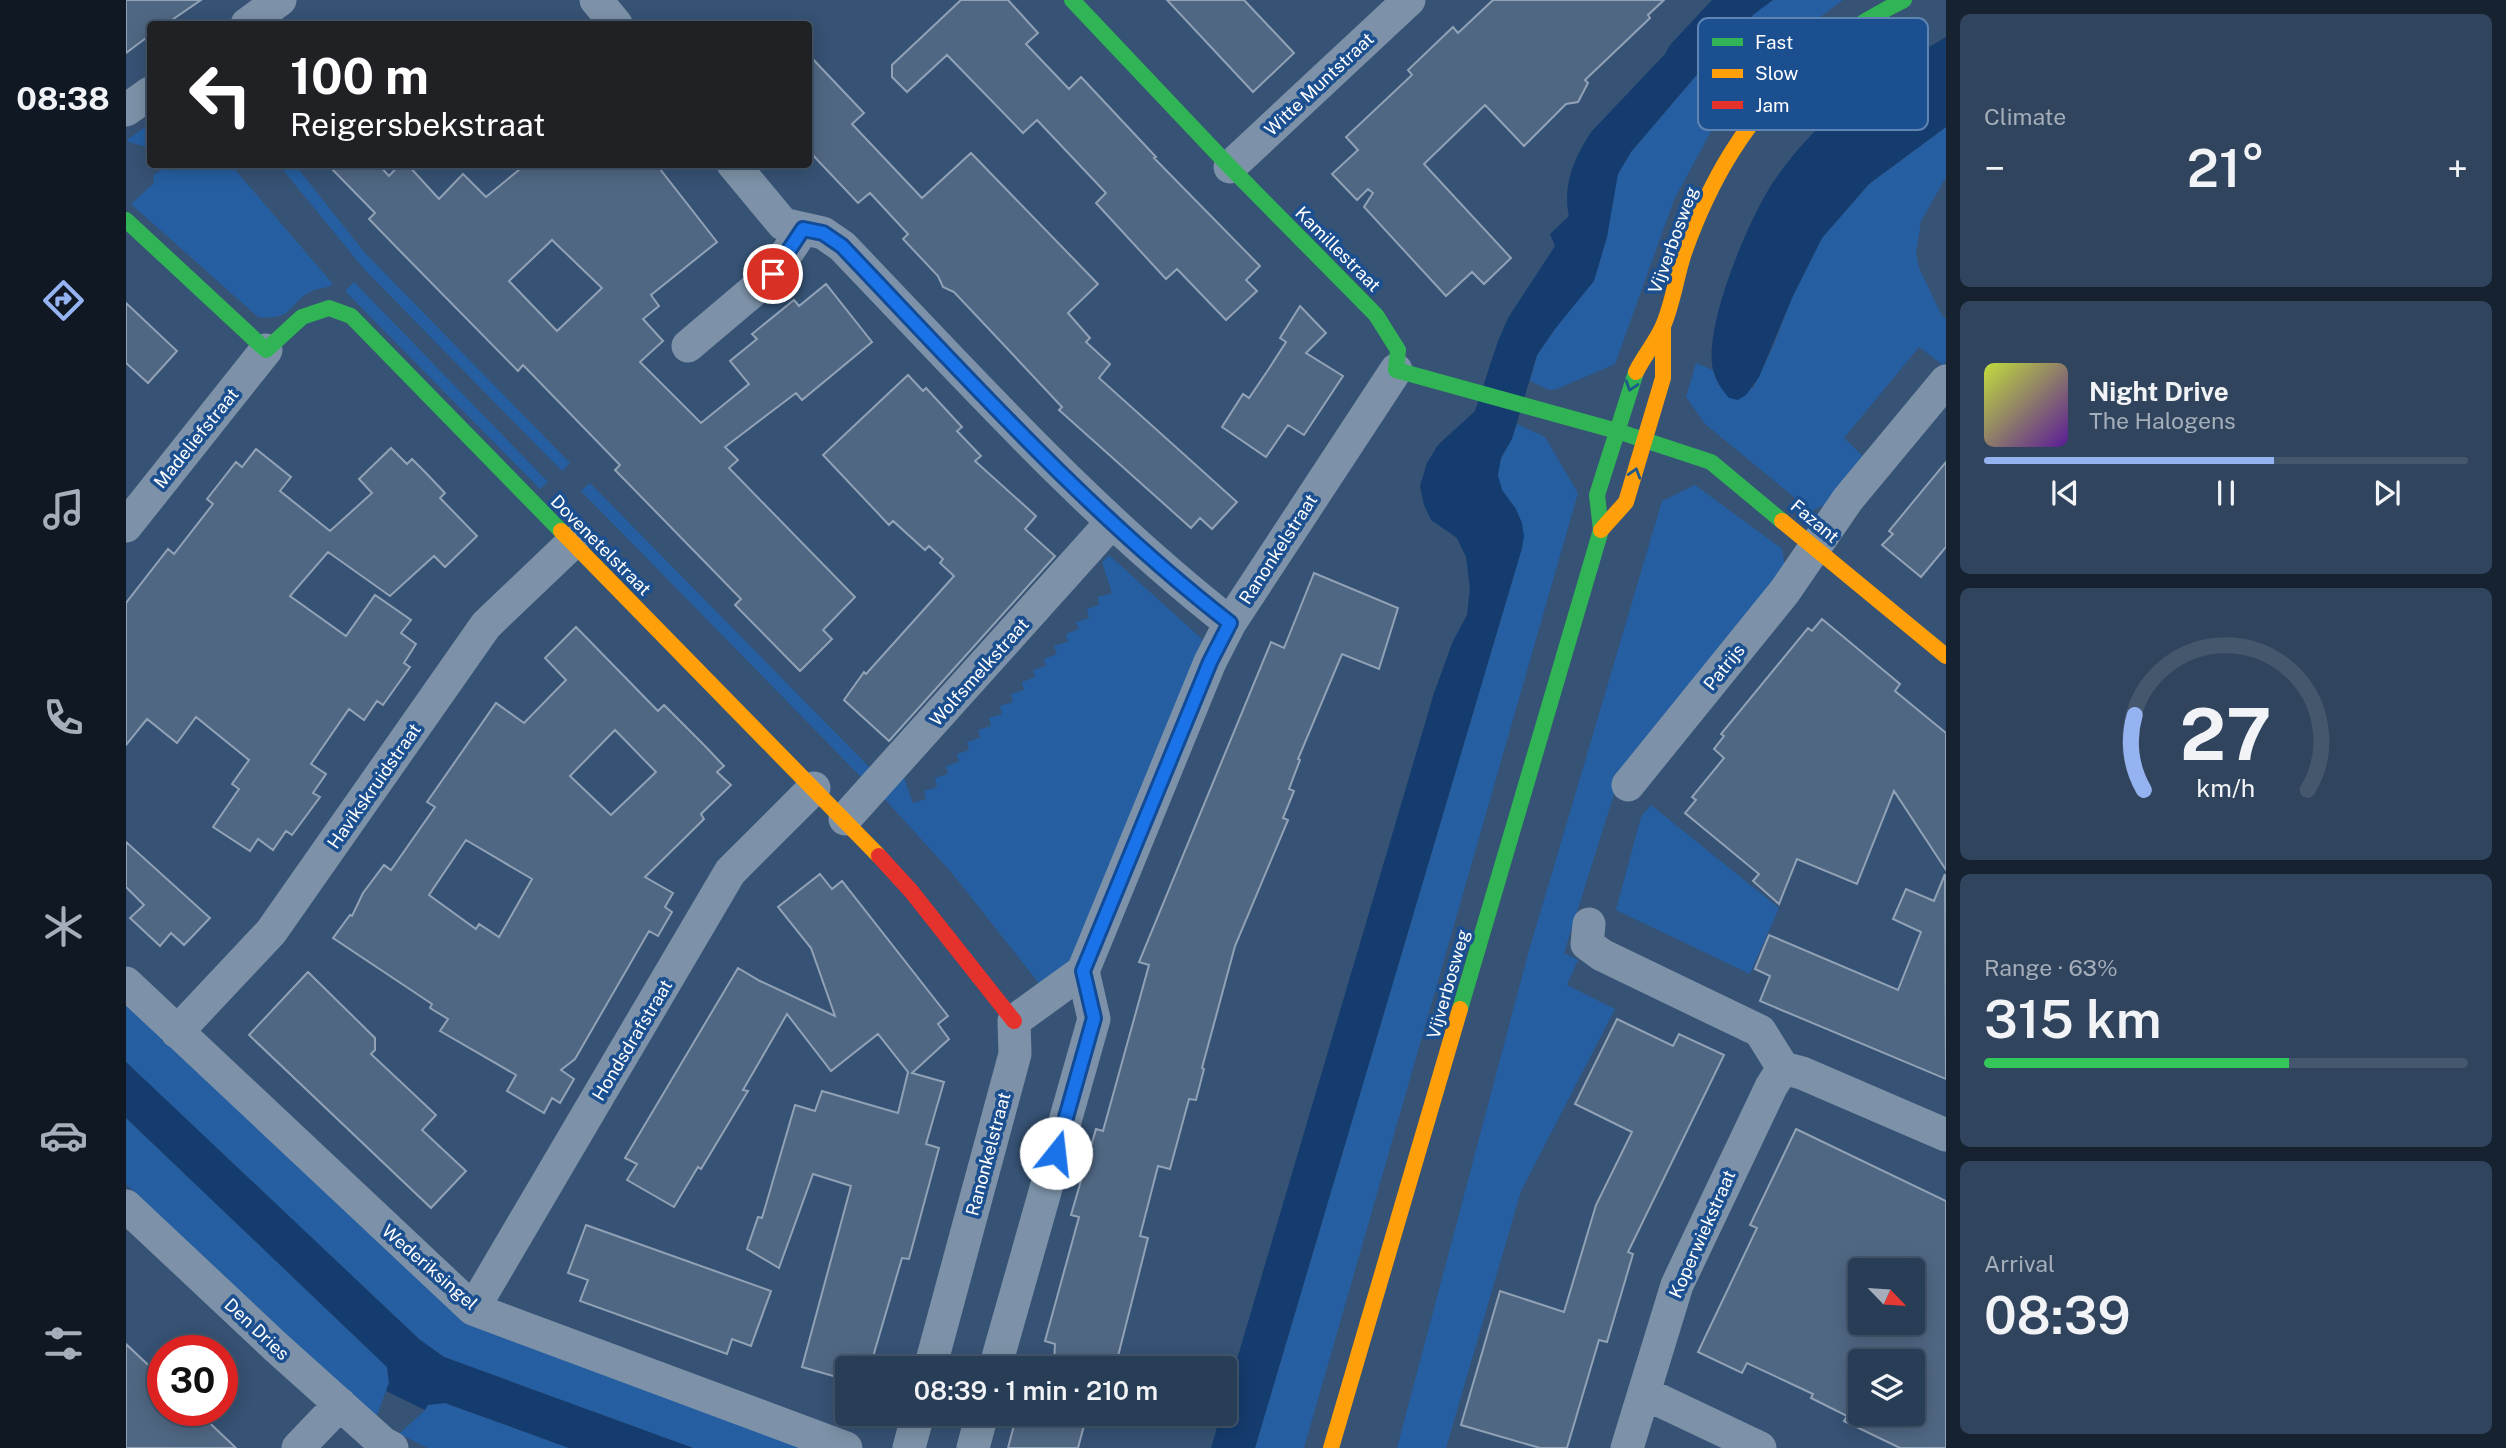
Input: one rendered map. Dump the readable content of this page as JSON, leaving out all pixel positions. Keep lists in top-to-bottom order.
{
  "streets": {
    "street": [
      "Witte Muntstraat",
      "Vijverbosweg",
      "Kamillestraat",
      "Madeliefstraat",
      "Fazant",
      "Dovenetelstraat",
      "Ranonkelstraat",
      "Patrijs",
      "Wolfsmelkstraat",
      "Havikskruidstraat",
      "Hondsdrafstraat",
      "Koperwiekstraat",
      "Wederiksingel",
      "Den Dries"
    ]
  },
  "crossings": [
    ["Witte Muntstraat", "Kamillestraat"],
    ["Vijverbosweg", "Fazant"],
    ["Kamillestraat", "Ranonkelstraat"],
    ["Madeliefstraat", "Dovenetelstraat"],
    ["Fazant", "Patrijs"],
    ["Dovenetelstraat", "Ranonkelstraat"],
    ["Dovenetelstraat", "Wolfsmelkstraat"],
    ["Dovenetelstraat", "Havikskruidstraat"],
    ["Dovenetelstraat", "Hondsdrafstraat"],
    ["Havikskruidstraat", "Wederiksingel"],
    ["Hondsdrafstraat", "Wederiksingel"]
  ],
  "legend": ["Fast", "Slow", "Jam"],
  "north": "bottom right",
  "page": {
    "tabs": "08:38",
    "tile": [
      "Climate",
      ["Range · 63%", "315 km"],
      ["Arrival", "08:39"]
    ],
    "turn": ["100 m", "Reigersbekstraat"],
    "heat": ["−", "21°", "+"],
    "song": ["Night Drive", "The Halogens"],
    "limit": "30",
    "trip": "08:39 · 1 min · 210 m",
    "gauge": ["27", "km/h"]
  }
}
